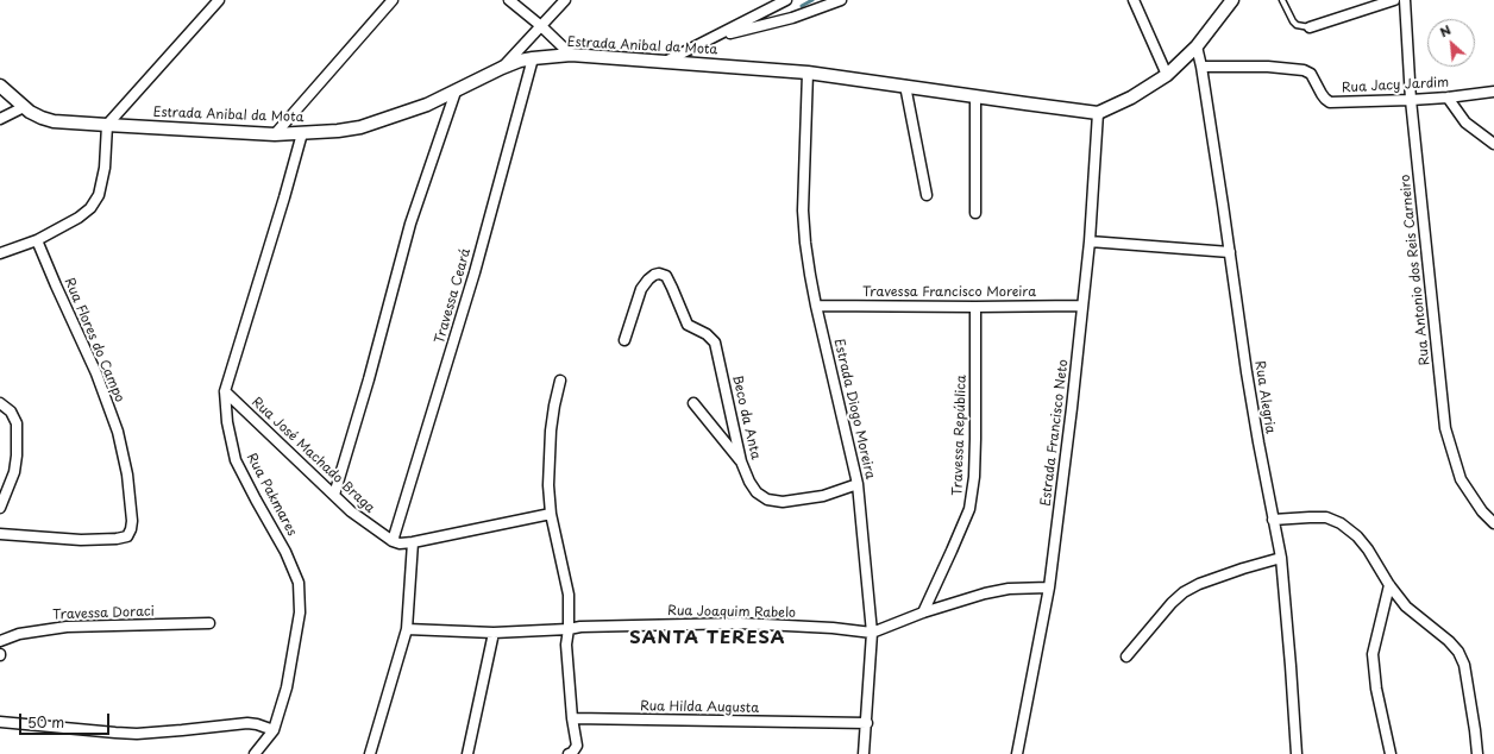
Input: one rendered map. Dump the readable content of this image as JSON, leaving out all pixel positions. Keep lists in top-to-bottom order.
{
  "streets": {
    "street": [
      "Estrada Anibal da Mota",
      "Rua Jacy Jardim",
      "Rua Antonio dos Reis Carneiro",
      "Travessa Francisco Moreira",
      "Travessa Ceará",
      "Rua Flores do Campo",
      "Rua Alegria",
      "Estrada Diogo Moreira",
      "Beco da Anta",
      "Estrada Francisco Neto",
      "Travessa República",
      "Rua José Machado Braga",
      "Rua Pakmares",
      "Rua Joaquim Rabelo",
      "Travessa Doraci",
      "Rua Hilda Augusta"
    ]
  },
  "crossings": [
    ["Estrada Anibal da Mota", "Travessa Ceará"],
    ["Estrada Anibal da Mota", "Estrada Diogo Moreira"],
    ["Estrada Anibal da Mota", "Estrada Francisco Neto"],
    ["Estrada Anibal da Mota", "Rua Pakmares"],
    ["Rua Jacy Jardim", "Rua Antonio dos Reis Carneiro"],
    ["Rua Jacy Jardim", "Rua Alegria"],
    ["Travessa Francisco Moreira", "Estrada Diogo Moreira"],
    ["Travessa Francisco Moreira", "Estrada Francisco Neto"],
    ["Travessa Francisco Moreira", "Travessa República"],
    ["Travessa Ceará", "Rua José Machado Braga"],
    ["Estrada Diogo Moreira", "Beco da Anta"],
    ["Estrada Diogo Moreira", "Rua Joaquim Rabelo"],
    ["Estrada Diogo Moreira", "Rua Hilda Augusta"],
    ["Estrada Francisco Neto", "Rua Joaquim Rabelo"],
    ["Travessa República", "Rua Joaquim Rabelo"],
    ["Rua José Machado Braga", "Rua Pakmares"]
  ],
  "districts": ["SANTA TERESA"],
  "scale_bar": "50 m",
  "north": "top left"
}
